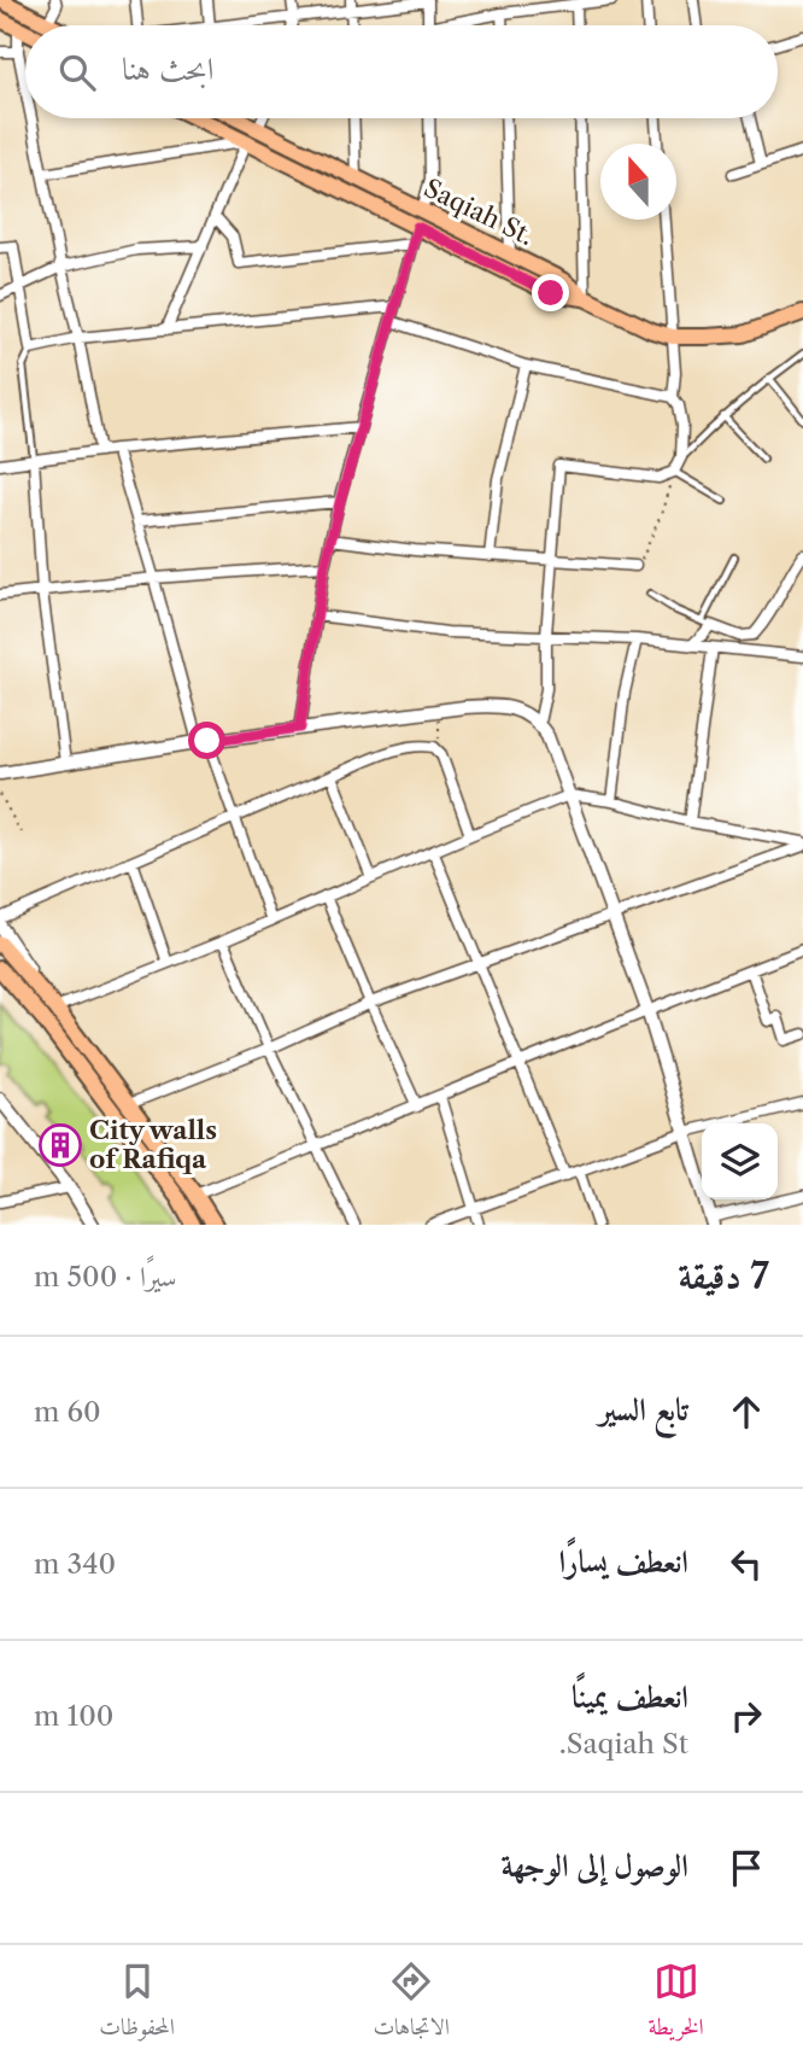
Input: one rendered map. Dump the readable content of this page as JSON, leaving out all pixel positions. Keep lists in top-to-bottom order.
{
  "streets": {
    "main road": ["Saqiah St."]
  },
  "places": {
    "building": ["City walls of Rafiqa"]
  },
  "north": "top",
  "page": {
    "search": "ابحث هنا",
    "heading": ["7 دقيقة", "سيرًا · 500 m"],
    "list": [
      ["تابع السير", "60 m"],
      ["انعطف يسارًا", "340 m"],
      ["انعطف يمينًا", "Saqiah St.", "100 m"],
      "الوصول إلى الوجهة"
    ],
    "nav": ["الخريطة", "الاتجاهات", "المحفوظات"]
  }
}
